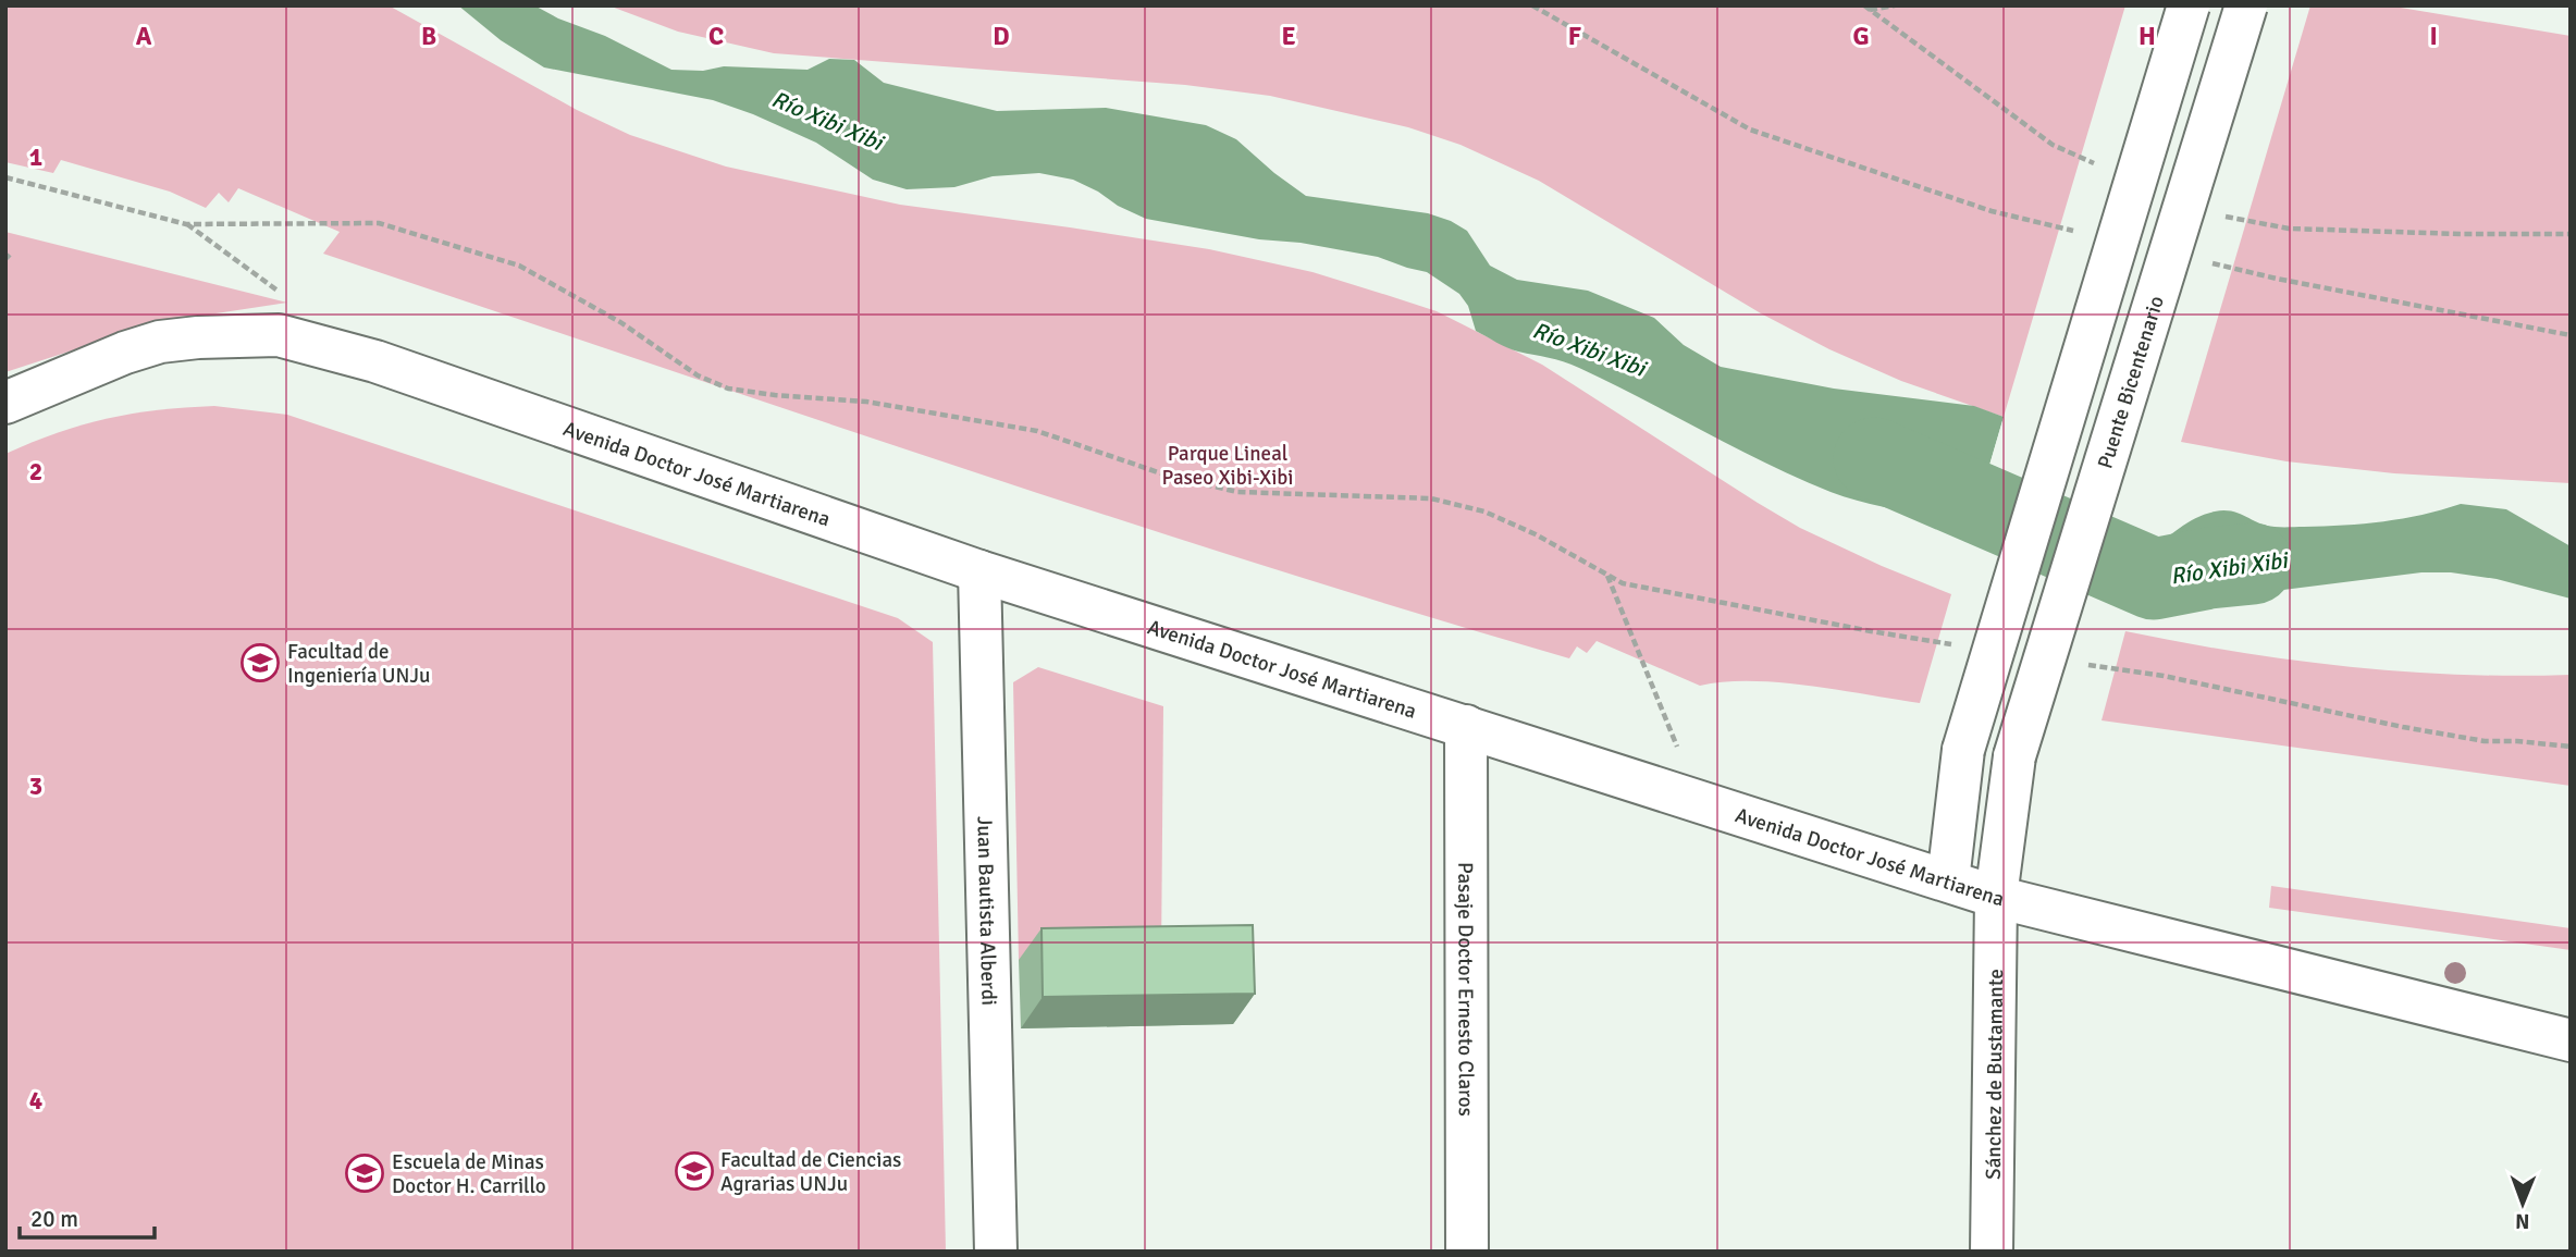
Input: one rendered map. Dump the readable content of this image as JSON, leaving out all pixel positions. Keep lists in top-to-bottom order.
{
  "streets": {
    "street": [
      "Puente Bicentenario",
      "Avenida Doctor José Martiarena",
      "Juan Bautista Alberdi",
      "Pasaje Doctor Ernesto Claros",
      "Sánchez de Bustamante"
    ]
  },
  "crossings": [
    ["Puente Bicentenario", "Avenida Doctor José Martiarena"],
    ["Puente Bicentenario", "Sánchez de Bustamante"],
    ["Avenida Doctor José Martiarena", "Juan Bautista Alberdi"],
    ["Avenida Doctor José Martiarena", "Pasaje Doctor Ernesto Claros"],
    ["Avenida Doctor José Martiarena", "Sánchez de Bustamante"]
  ],
  "water": ["Río Xibi Xibi"],
  "parks": ["Parque Lineal Paseo Xibi-Xibi"],
  "places": {
    "school or university": ["Facultad de Ingeniería UNJu", "Facultad de Ciencias Agrarias UNJu", "Escuela de Minas Doctor H. Carrillo"]
  },
  "scale_bar": "20 m",
  "north": "bottom",
  "grid": {
    "columns": [
      "A",
      "B",
      "C",
      "D",
      "E",
      "F",
      "G",
      "H",
      "I"
    ],
    "rows": [
      "1",
      "2",
      "3",
      "4"
    ]
  }
}
